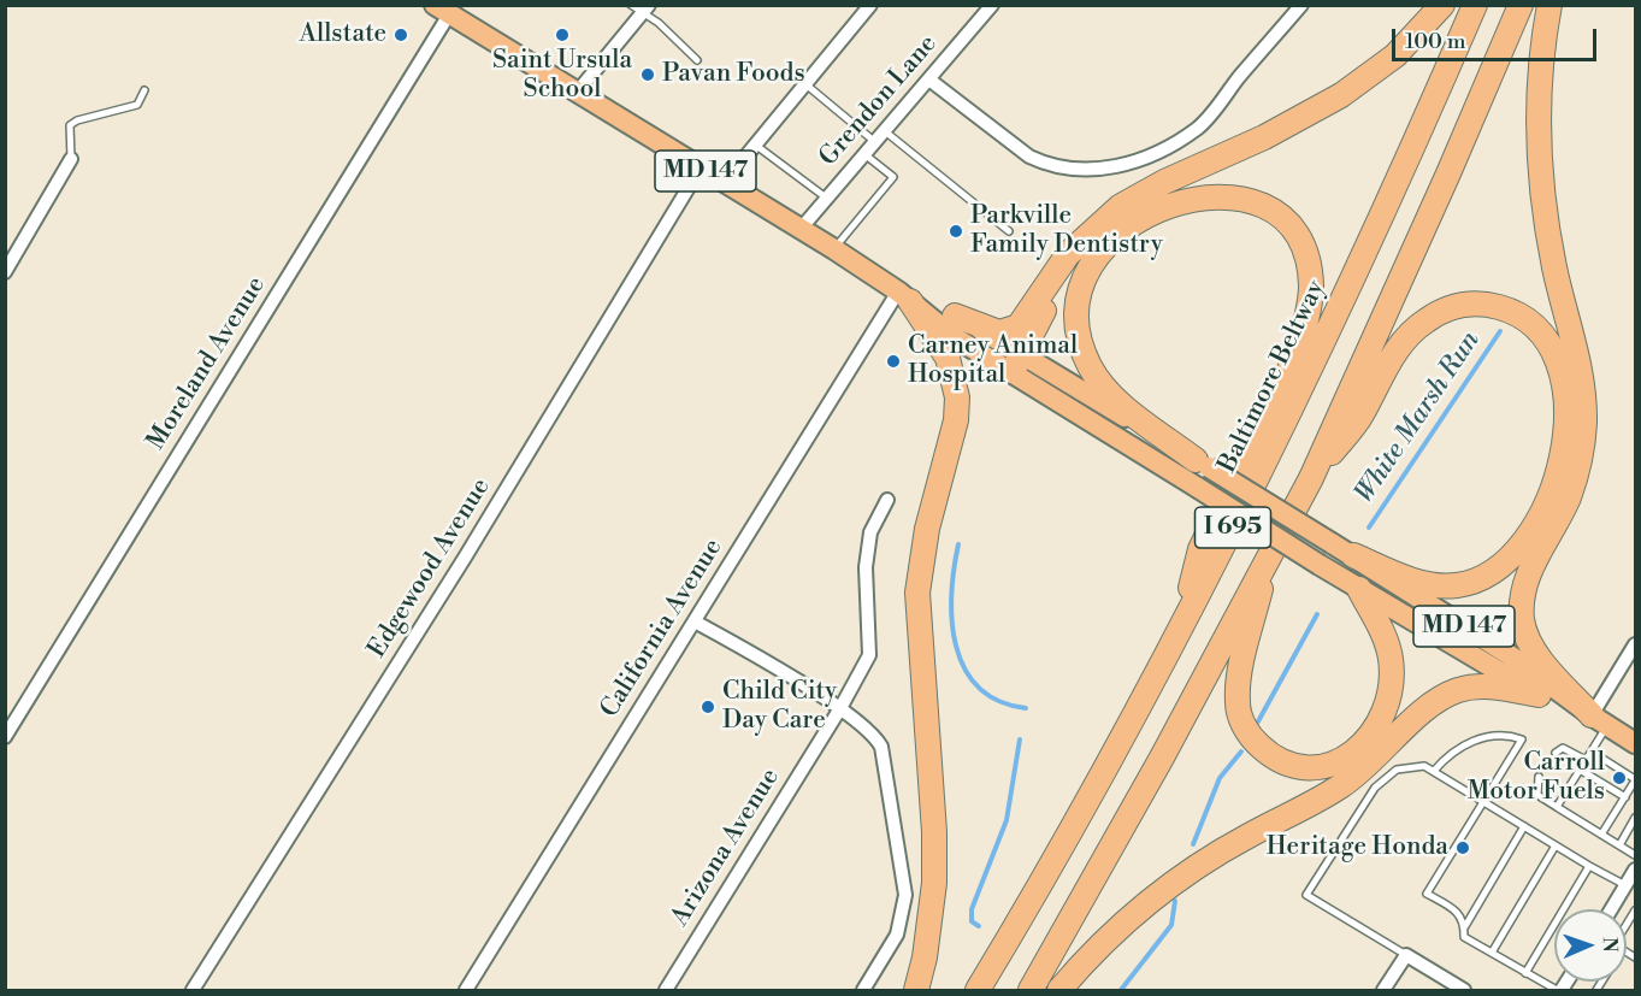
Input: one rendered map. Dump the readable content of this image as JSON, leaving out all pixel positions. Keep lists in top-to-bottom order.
{
  "streets": {
    "highway": ["Baltimore Beltway", "I 695"],
    "main road": ["MD 147"],
    "street": [
      "Grendon Lane",
      "Moreland Avenue",
      "Edgewood Avenue",
      "California Avenue",
      "Arizona Avenue"
    ]
  },
  "crossings": [
    ["Grendon Lane", "MD 147"],
    ["MD 147", "Moreland Avenue"],
    ["MD 147", "Edgewood Avenue"],
    ["MD 147", "California Avenue"]
  ],
  "water": ["White Marsh Run"],
  "places": [
    "Allstate",
    "Saint Ursula School",
    "Pavan Foods",
    "Parkville Family Dentistry",
    "Carney Animal Hospital",
    "Child City Day Care",
    "Carroll Motor Fuels",
    "Heritage Honda"
  ],
  "scale_bar": "100 m",
  "north": "right"
}
